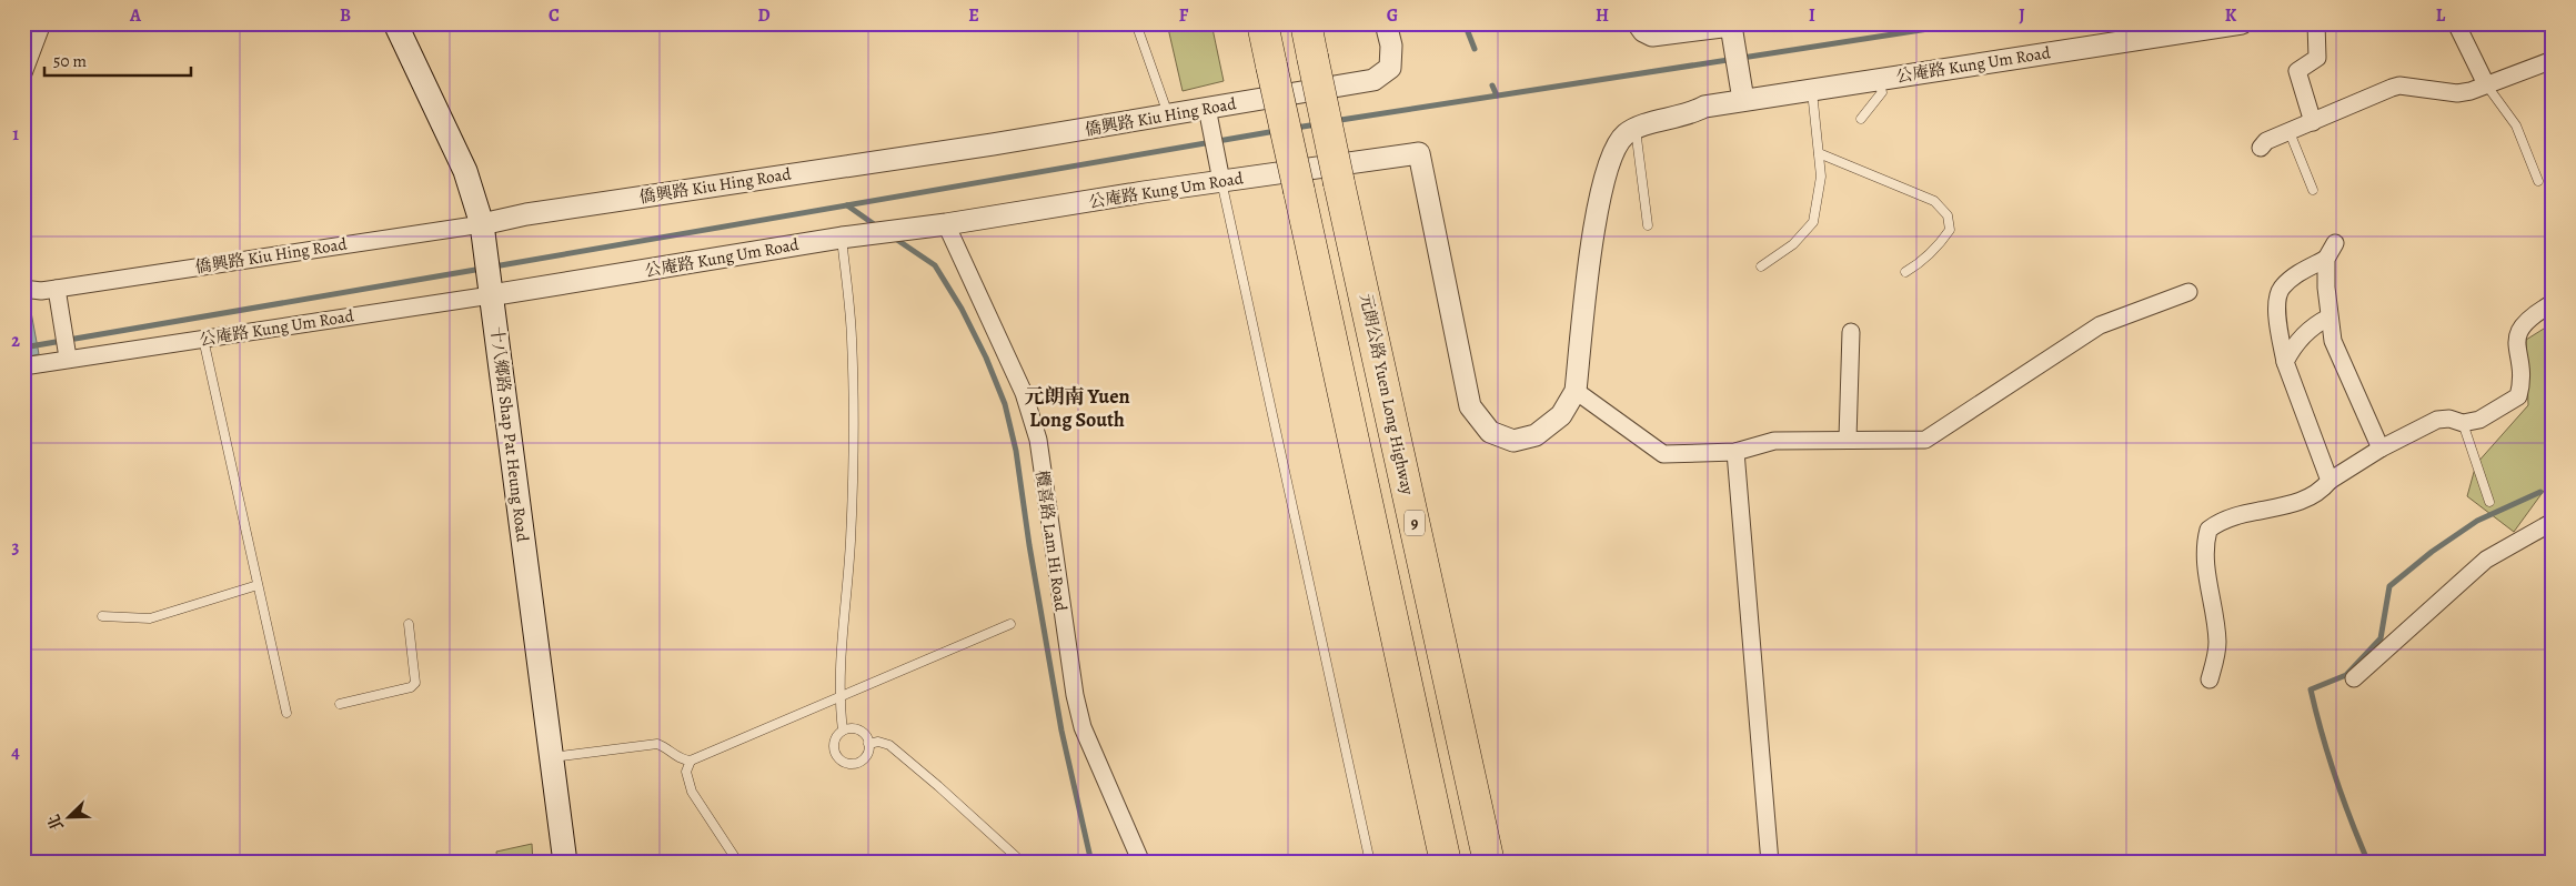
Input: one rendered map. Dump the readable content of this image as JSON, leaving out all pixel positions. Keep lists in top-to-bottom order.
{
  "streets": {
    "highway": ["元朗公路 Yuen Long Highway", "9"],
    "main road": ["十八鄉路 Shap Pat Heung Road"],
    "street": ["公庵路 Kung Um Road", "僑興路 Kiu Hing Road", "欖喜路 Lam Hi Road"]
  },
  "crossings": [
    ["公庵路 Kung Um Road", "十八鄉路 Shap Pat Heung Road"],
    ["公庵路 Kung Um Road", "欖喜路 Lam Hi Road"],
    ["僑興路 Kiu Hing Road", "十八鄉路 Shap Pat Heung Road"]
  ],
  "districts": ["元朗南 Yuen Long South"],
  "scale_bar": "50 m",
  "north": "bottom left",
  "grid": {
    "columns": [
      "A",
      "B",
      "C",
      "D",
      "E",
      "F",
      "G",
      "H",
      "I",
      "J",
      "K",
      "L"
    ],
    "rows": [
      "1",
      "2",
      "3",
      "4"
    ]
  }
}
